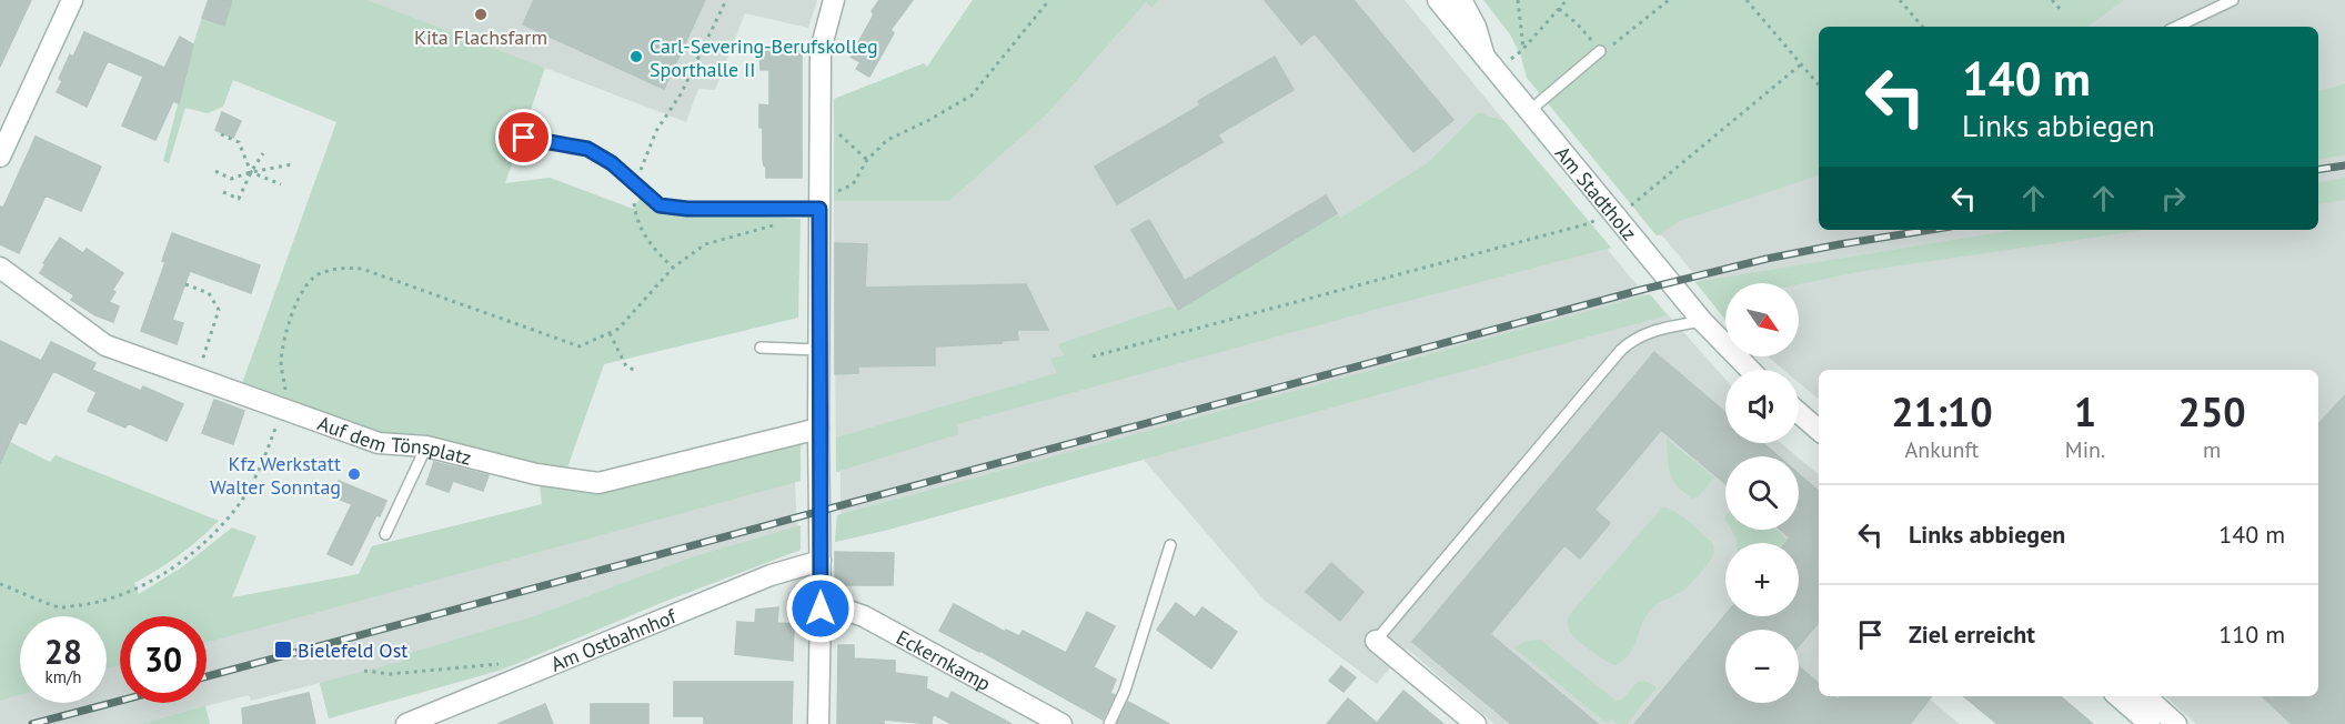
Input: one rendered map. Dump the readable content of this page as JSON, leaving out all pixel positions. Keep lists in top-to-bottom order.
{
  "streets": {
    "street": [
      "Am Stadtholz",
      "Auf dem Tönsplatz",
      "Am Ostbahnhof",
      "Eckernkamp"
    ]
  },
  "places": {
    "other": ["Kita Flachsfarm", "Carl-Severing-Berufskolleg Sporthalle II", "Kfz Werkstatt Walter Sonntag"],
    "transit": ["Bielefeld Ost"]
  },
  "north": "bottom right",
  "page": {
    "turn": ["140 m", "Links abbiegen"],
    "map_buttons": ["+", "−"],
    "eta": [
      "21:10",
      "Ankunft",
      "1",
      "Min.",
      "250",
      "m"
    ],
    "list": [
      {
        "name": "Links abbiegen",
        "value": "140 m"
      },
      {
        "name": "Ziel erreicht",
        "value": "110 m"
      }
    ],
    "speed": "28 km/h",
    "limit": "30"
  }
}
